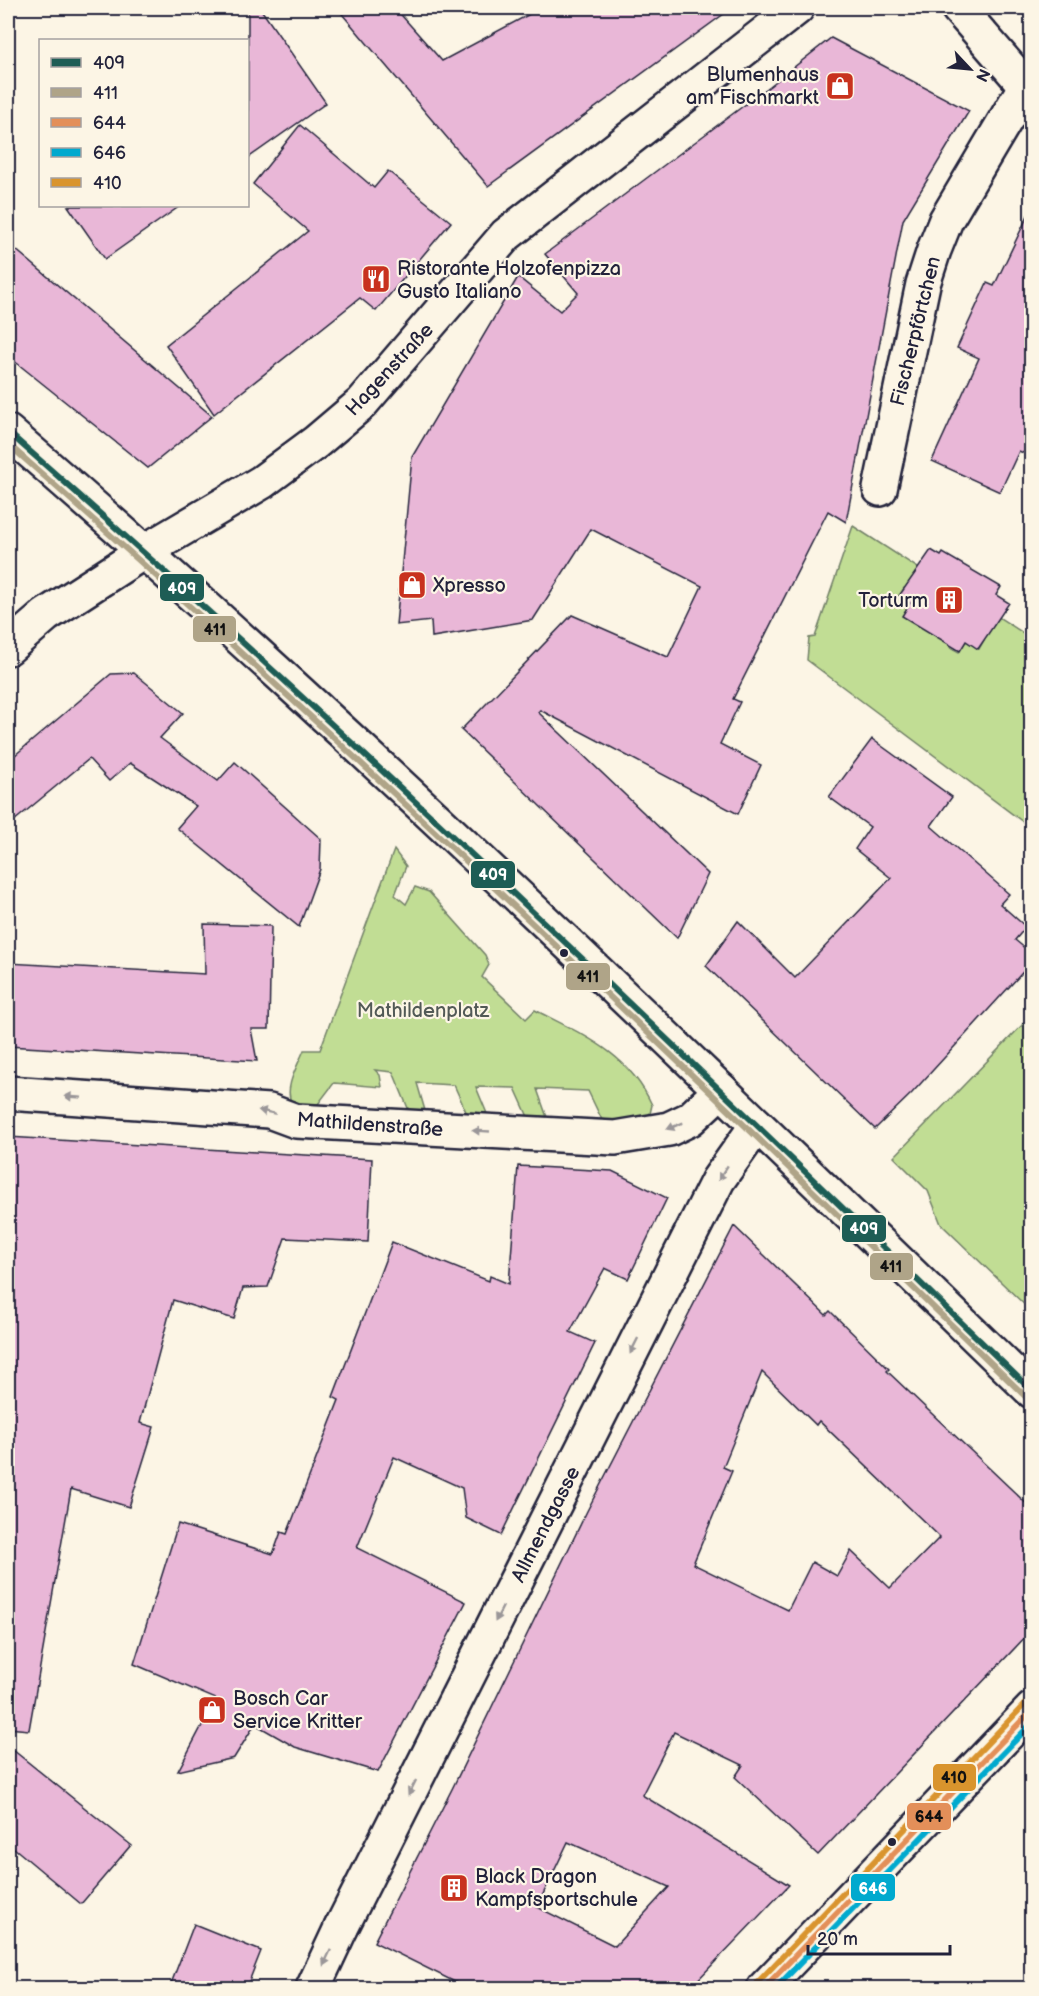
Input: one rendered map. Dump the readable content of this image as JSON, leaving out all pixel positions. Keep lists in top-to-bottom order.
{
  "streets": {
    "main road": [
      "Fischerpförtchen",
      "Hagenstraße",
      "Mathildenstraße",
      "Allmendgasse"
    ]
  },
  "one_way": ["Mathildenstraße", "Allmendgasse"],
  "parks": ["Mathildenplatz"],
  "places": {
    "shop": ["Blumenhaus am Fischmarkt", "Xpresso", "Bosch Car Service Kritter"],
    "restaurant": ["Ristorante Holzofenpizza Gusto Italiano"],
    "building": ["Torturm", "Black Dragon Kampfsportschule"]
  },
  "lines": [
    "transit line 409",
    "transit line 411",
    "transit line 410",
    "transit line 644",
    "transit line 646"
  ],
  "legend": [
    "409",
    "411",
    "644",
    "646",
    "410"
  ],
  "scale_bar": "20 m",
  "north": "bottom right"
}
